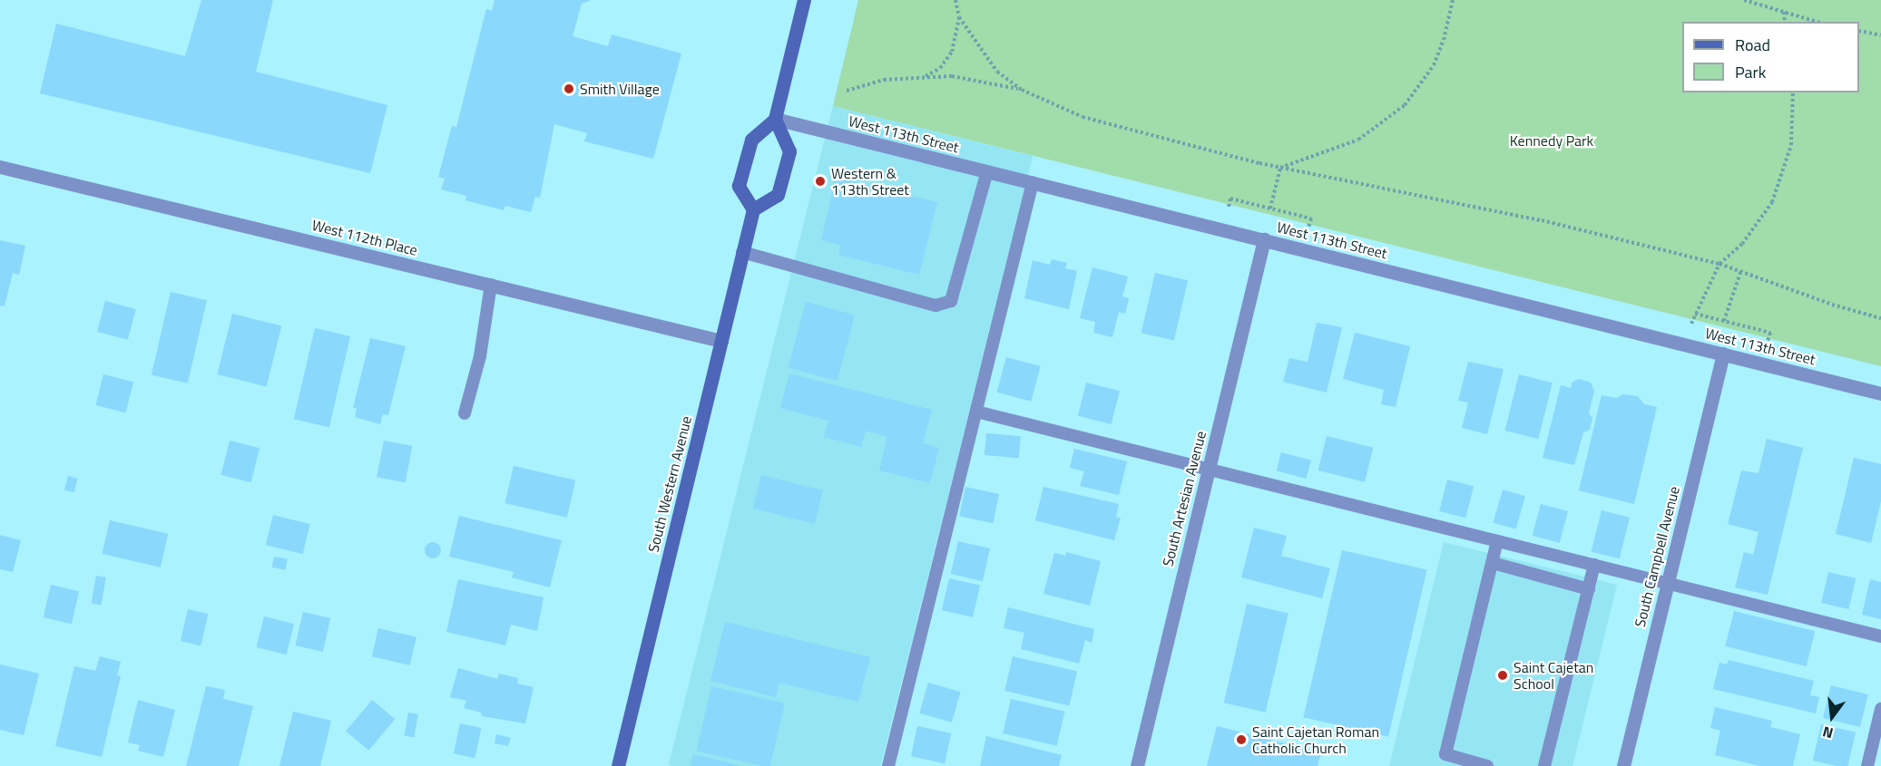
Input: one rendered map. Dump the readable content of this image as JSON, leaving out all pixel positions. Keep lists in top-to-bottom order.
{
  "streets": {
    "main road": ["South Western Avenue"],
    "street": [
      "West 113th Street",
      "West 112th Place",
      "South Artesian Avenue",
      "South Campbell Avenue"
    ]
  },
  "crossings": [
    ["West 113th Street", "South Artesian Avenue"],
    ["West 113th Street", "South Campbell Avenue"],
    ["West 112th Place", "South Western Avenue"]
  ],
  "parks": ["Kennedy Park"],
  "places": [
    "Smith Village",
    "Western & 113th Street",
    "Saint Cajetan School",
    "Saint Cajetan Roman Catholic Church"
  ],
  "legend": ["Road", "Park"],
  "north": "bottom"
}
